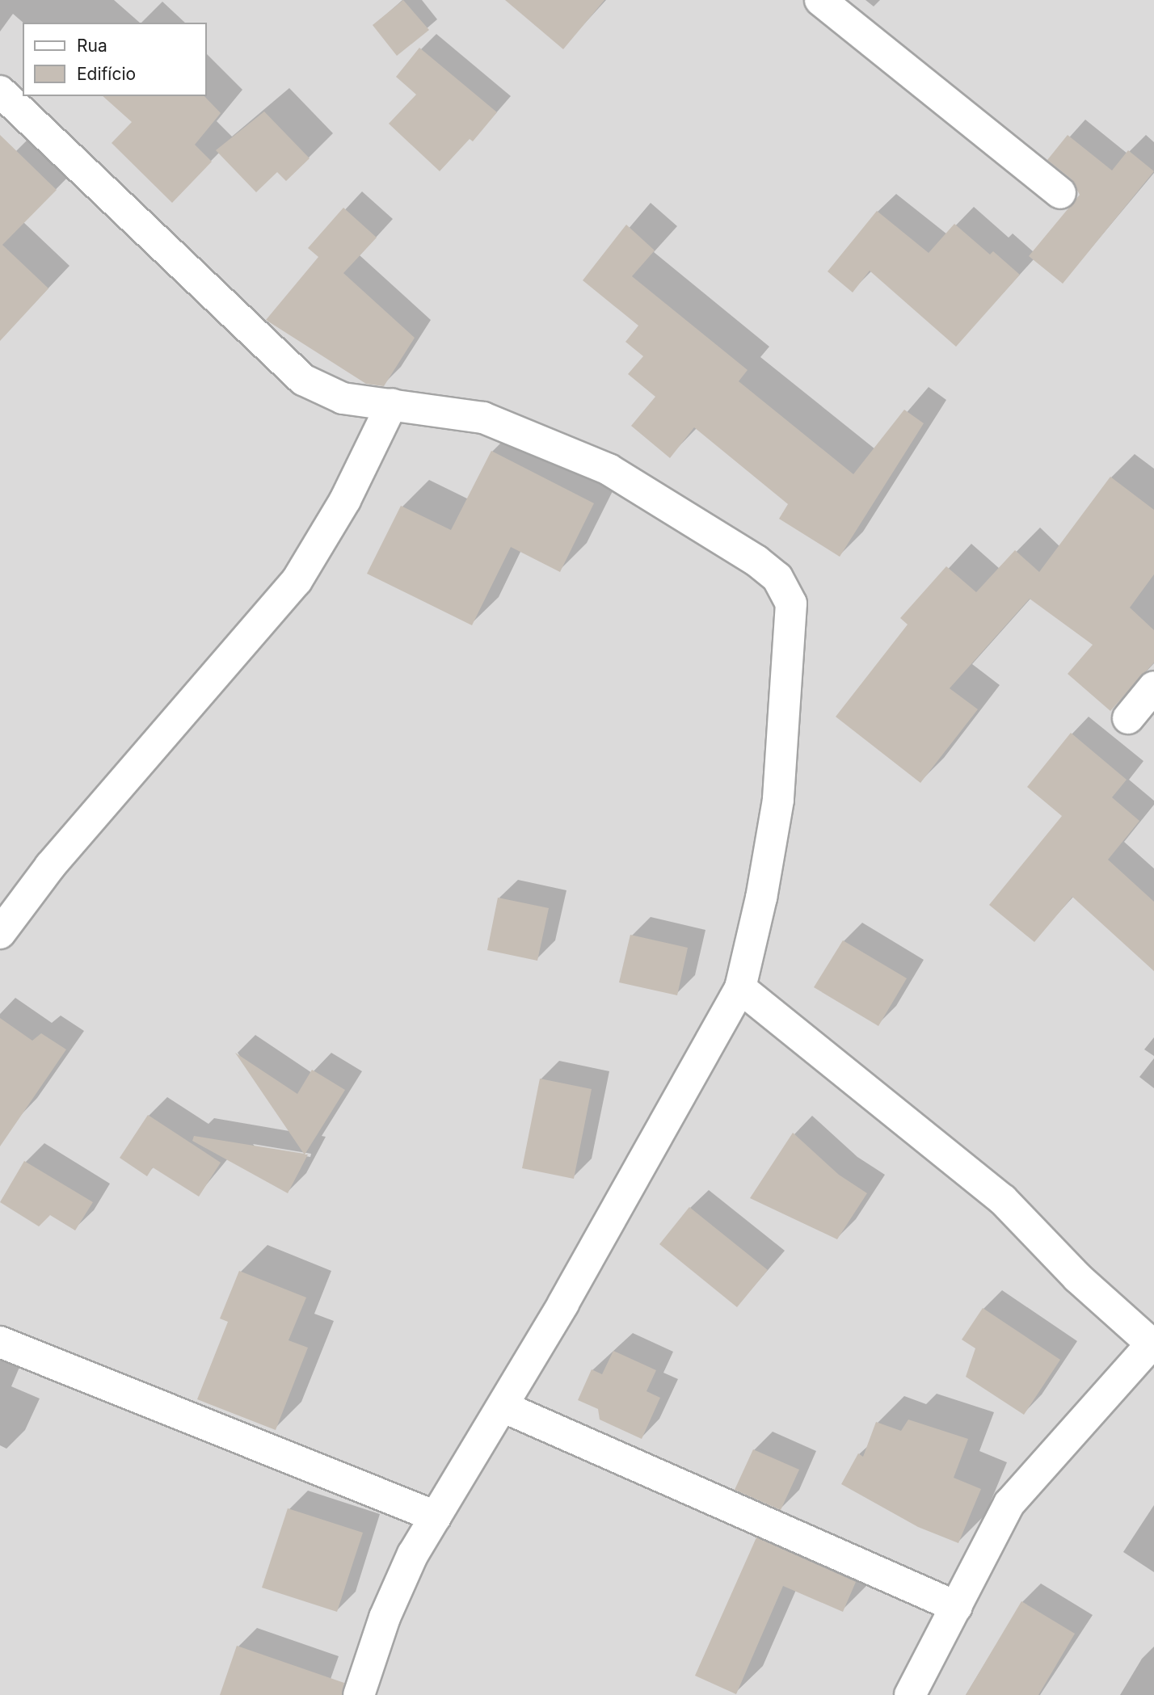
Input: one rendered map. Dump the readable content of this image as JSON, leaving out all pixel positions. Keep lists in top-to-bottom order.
{
  "legend": ["Rua", "Edifício"]
}
